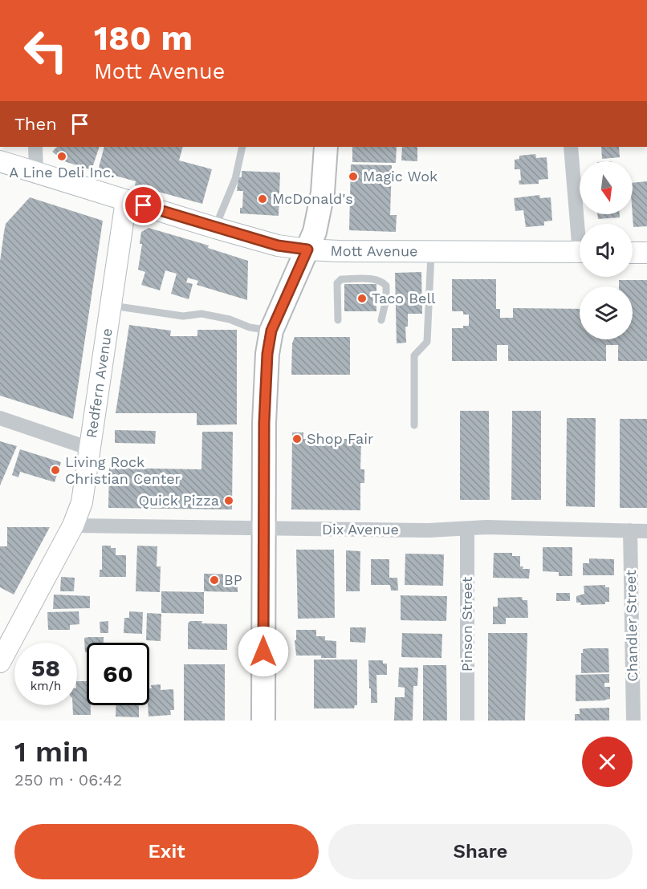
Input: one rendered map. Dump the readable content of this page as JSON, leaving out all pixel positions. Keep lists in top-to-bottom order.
{
  "streets": {
    "street": [
      "Mott Avenue",
      "Redfern Avenue",
      "Dix Avenue",
      "Pinson Street",
      "Chandler Street"
    ]
  },
  "crossings": [
    ["Mott Avenue", "Redfern Avenue"],
    ["Redfern Avenue", "Dix Avenue"],
    ["Dix Avenue", "Pinson Street"],
    ["Dix Avenue", "Chandler Street"]
  ],
  "places": [
    "A Line Deli Inc.",
    "Magic Wok",
    "McDonald's",
    "Taco Bell",
    "Shop Fair",
    "Living Rock Christian Center",
    "Quick Pizza",
    "BP"
  ],
  "north": "bottom",
  "page": {
    "turn": ["180 m", "Mott Avenue"],
    "then": "Then",
    "speed": "58 km/h",
    "limit": "60",
    "heading": ["1 min", "250 m · 06:42"],
    "buttons": ["Exit", "Share"]
  }
}
